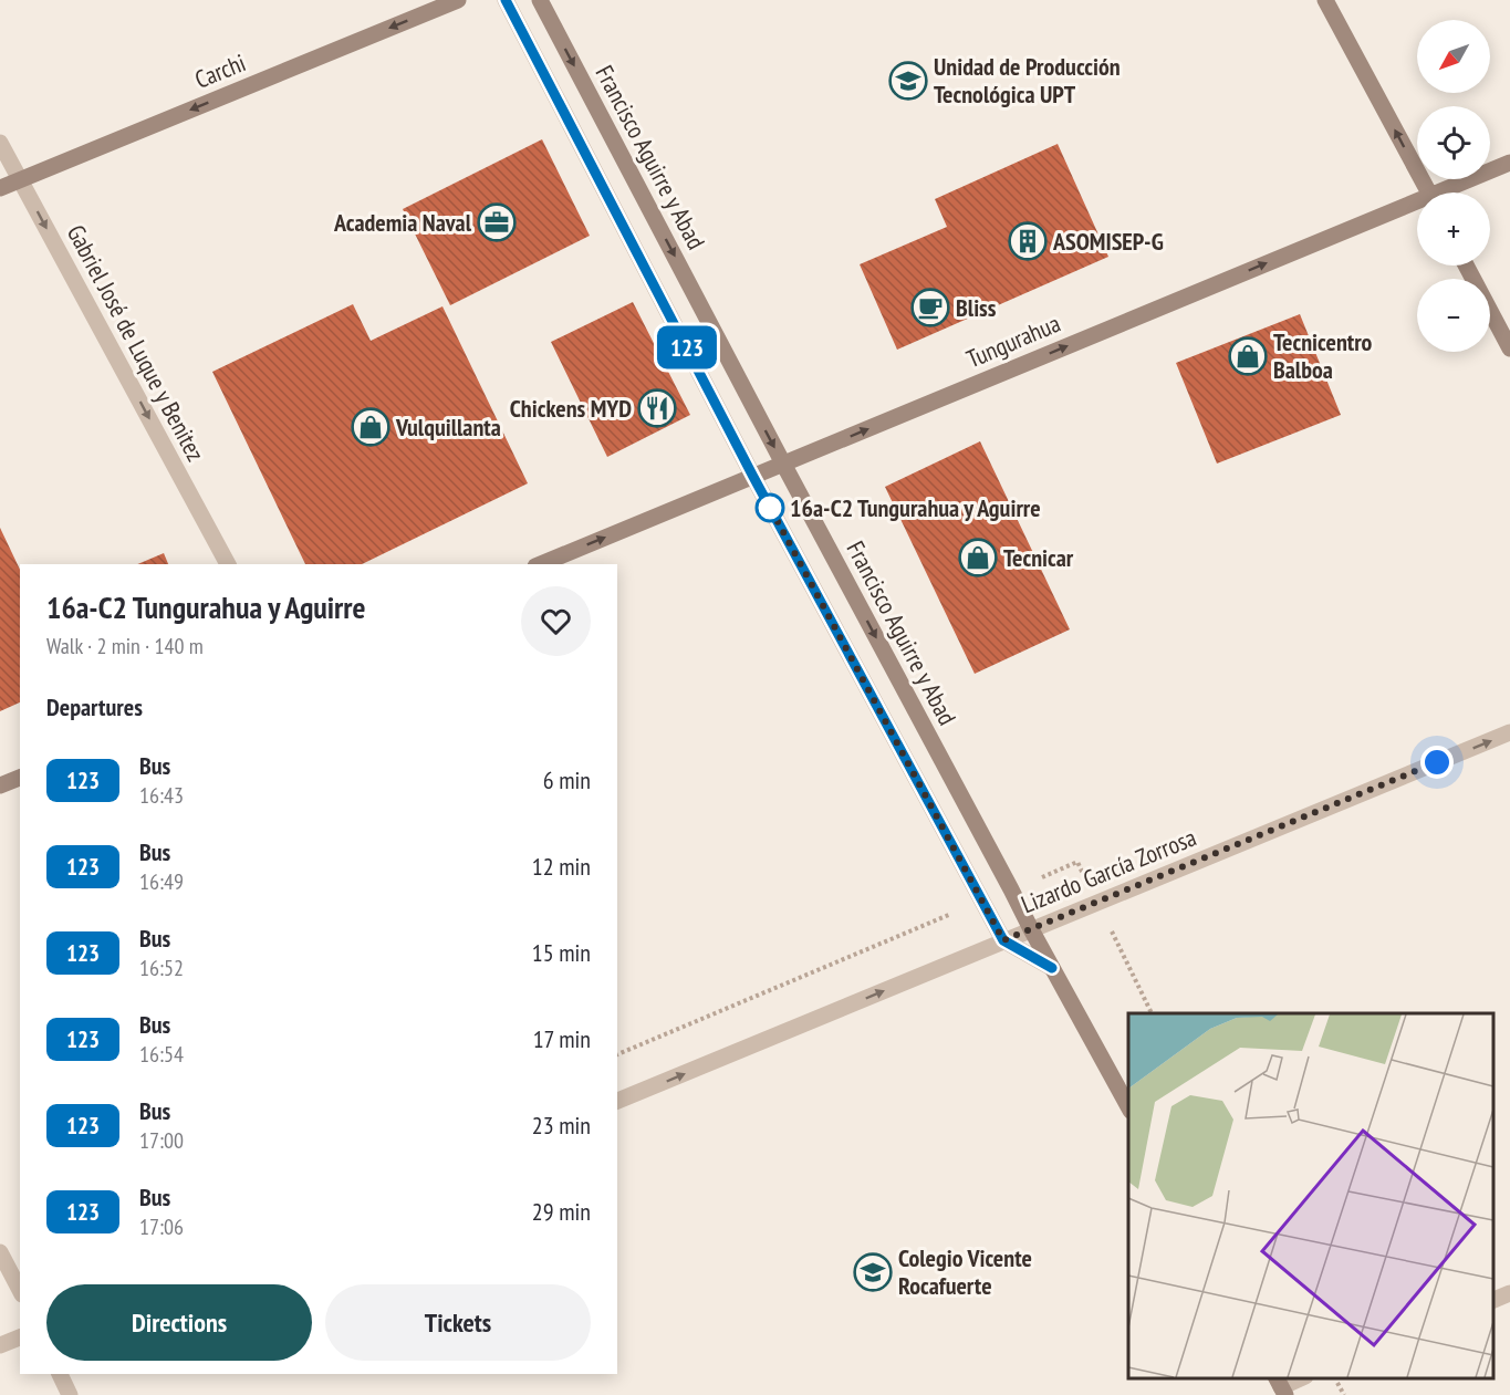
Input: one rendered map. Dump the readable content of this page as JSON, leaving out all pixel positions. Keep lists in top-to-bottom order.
{
  "streets": {
    "main road": ["Carchi", "Francisco Aguirre y Abad", "Tungurahua"],
    "street": ["Gabriel José de Luque y Benitez", "Lizardo García Zorrosa"]
  },
  "crossings": [
    ["Carchi", "Gabriel José de Luque y Benitez"],
    ["Francisco Aguirre y Abad", "Tungurahua"],
    ["Francisco Aguirre y Abad", "Lizardo García Zorrosa"]
  ],
  "one_way": [
    "Carchi",
    "Francisco Aguirre y Abad",
    "Tungurahua",
    "Gabriel José de Luque y Benitez",
    "Lizardo García Zorrosa"
  ],
  "places": {
    "school or university": ["Unidad de Producción Tecnológica UPT", "Colegio Vicente Rocafuerte"],
    "office": ["Academia Naval"],
    "building": ["ASOMISEP-G"],
    "cafe": ["Bliss"],
    "shop": ["Tecnicentro Balboa", "Vulquillanta", "Tecnicar"],
    "restaurant": ["Chickens MYD"],
    "other": ["16a-C2 Tungurahua y Aguirre"]
  },
  "lines": ["bus line 123"],
  "north": "bottom left",
  "page": {
    "on_map": "123",
    "map_buttons": ["+", "−"],
    "heading": [
      ["16a-C2 Tungurahua y Aguirre", "Walk · 2 min · 140 m"],
      "Departures"
    ],
    "list": [
      {
        "mark": "123",
        "name": "Bus",
        "note": "16:43",
        "value": "6 min"
      },
      {
        "mark": "123",
        "name": "Bus",
        "note": "16:49",
        "value": "12 min"
      },
      {
        "mark": "123",
        "name": "Bus",
        "note": "16:52",
        "value": "15 min"
      },
      {
        "mark": "123",
        "name": "Bus",
        "note": "16:54",
        "value": "17 min"
      },
      {
        "mark": "123",
        "name": "Bus",
        "note": "17:00",
        "value": "23 min"
      },
      {
        "mark": "123",
        "name": "Bus",
        "note": "17:06",
        "value": "29 min"
      }
    ],
    "buttons": ["Directions", "Tickets"]
  }
}
